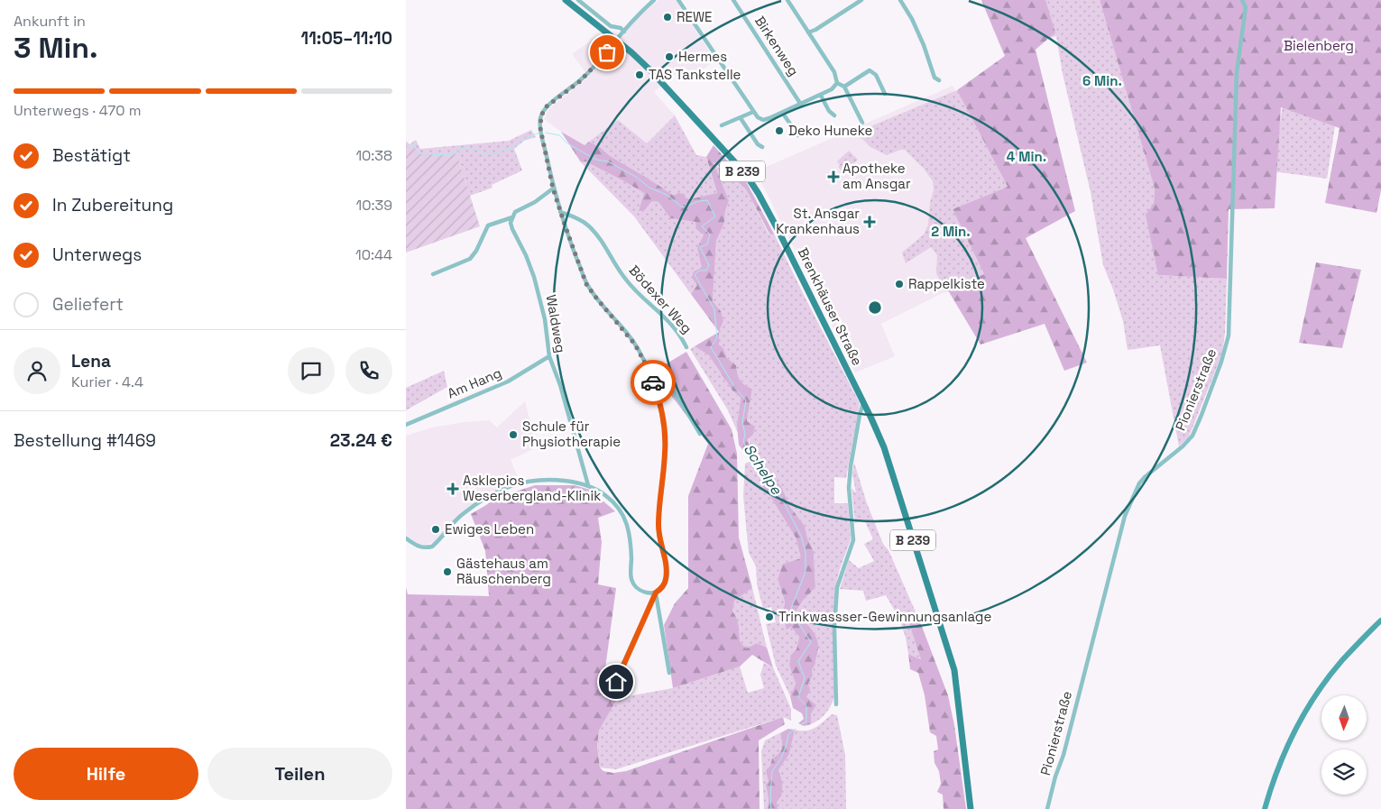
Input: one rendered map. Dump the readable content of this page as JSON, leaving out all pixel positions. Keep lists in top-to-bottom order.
{
  "streets": {
    "main road": ["B 239", "Brenkhäuser Straße"],
    "street": [
      "Birkenweg",
      "Bödexer Weg",
      "Waldweg",
      "Am Hang",
      "Pionierstraße"
    ]
  },
  "crossings": [
    ["B 239", "Brenkhäuser Straße"],
    ["Waldweg", "Am Hang"]
  ],
  "water": ["Schelpe"],
  "parks": ["Bielenberg"],
  "places": {
    "other": [
      "REWE",
      "Hermes",
      "TAS Tankstelle",
      "Deko Huneke",
      "Rappelkiste",
      "Schule für Physiotherapie",
      "Ewiges Leben",
      "Gästehaus am Räuschenberg",
      "Trinkwassser-Gewinnungsanlage"
    ],
    "health": ["Apotheke am Ansgar", "St. Ansgar Krankenhaus", "Asklepios Weserbergland-Klinik"]
  },
  "north": "bottom",
  "page": {
    "heading": ["3 Min.", "Ankunft in", "11:05–11:10"],
    "panel": [
      "Lena",
      "Kurier · 4.4",
      "Bestellung #1469",
      "23.24 €"
    ],
    "bar": "Unterwegs · 470 m",
    "list": [
      ["Bestätigt", "10:38"],
      ["In Zubereitung", "10:39"],
      ["Unterwegs", "10:44"],
      "Geliefert"
    ],
    "buttons": ["Hilfe", "Teilen"]
  },
  "rings": ["6 Min.", "4 Min.", "2 Min."]
}
